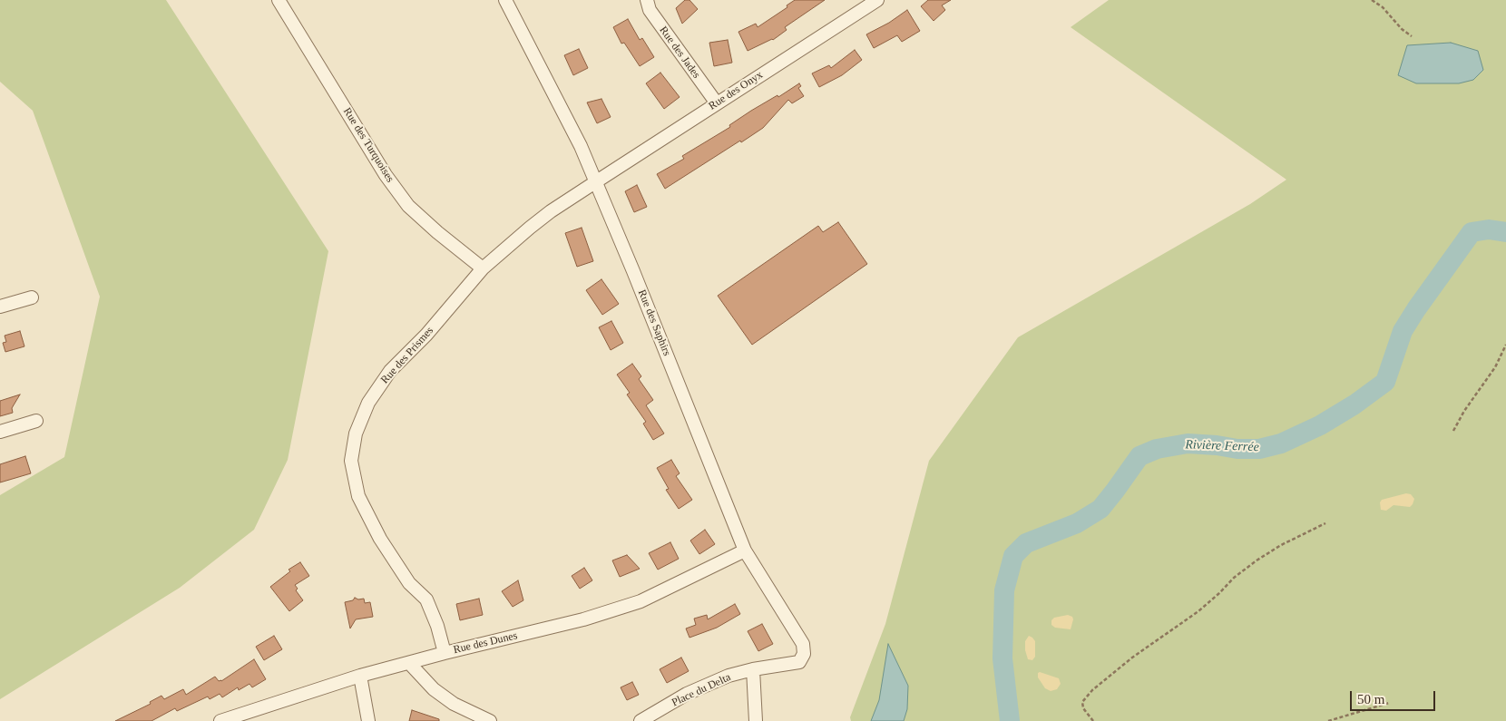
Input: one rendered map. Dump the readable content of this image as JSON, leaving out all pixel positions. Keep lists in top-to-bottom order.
{
  "streets": {
    "street": [
      "Rue des Jades",
      "Rue des Onyx",
      "Rue des Turquoises",
      "Rue des Saphirs",
      "Rue des Prismes",
      "Rue des Dunes",
      "Place du Delta"
    ]
  },
  "crossings": [
    ["Rue des Jades", "Rue des Onyx"],
    ["Rue des Onyx", "Rue des Saphirs"],
    ["Rue des Onyx", "Rue des Prismes"],
    ["Rue des Turquoises", "Rue des Prismes"],
    ["Rue des Saphirs", "Rue des Prismes"],
    ["Rue des Saphirs", "Rue des Dunes"],
    ["Rue des Saphirs", "Place du Delta"],
    ["Rue des Prismes", "Rue des Dunes"]
  ],
  "water": ["Rivière Ferrée"],
  "scale_bar": "50 m"
}
